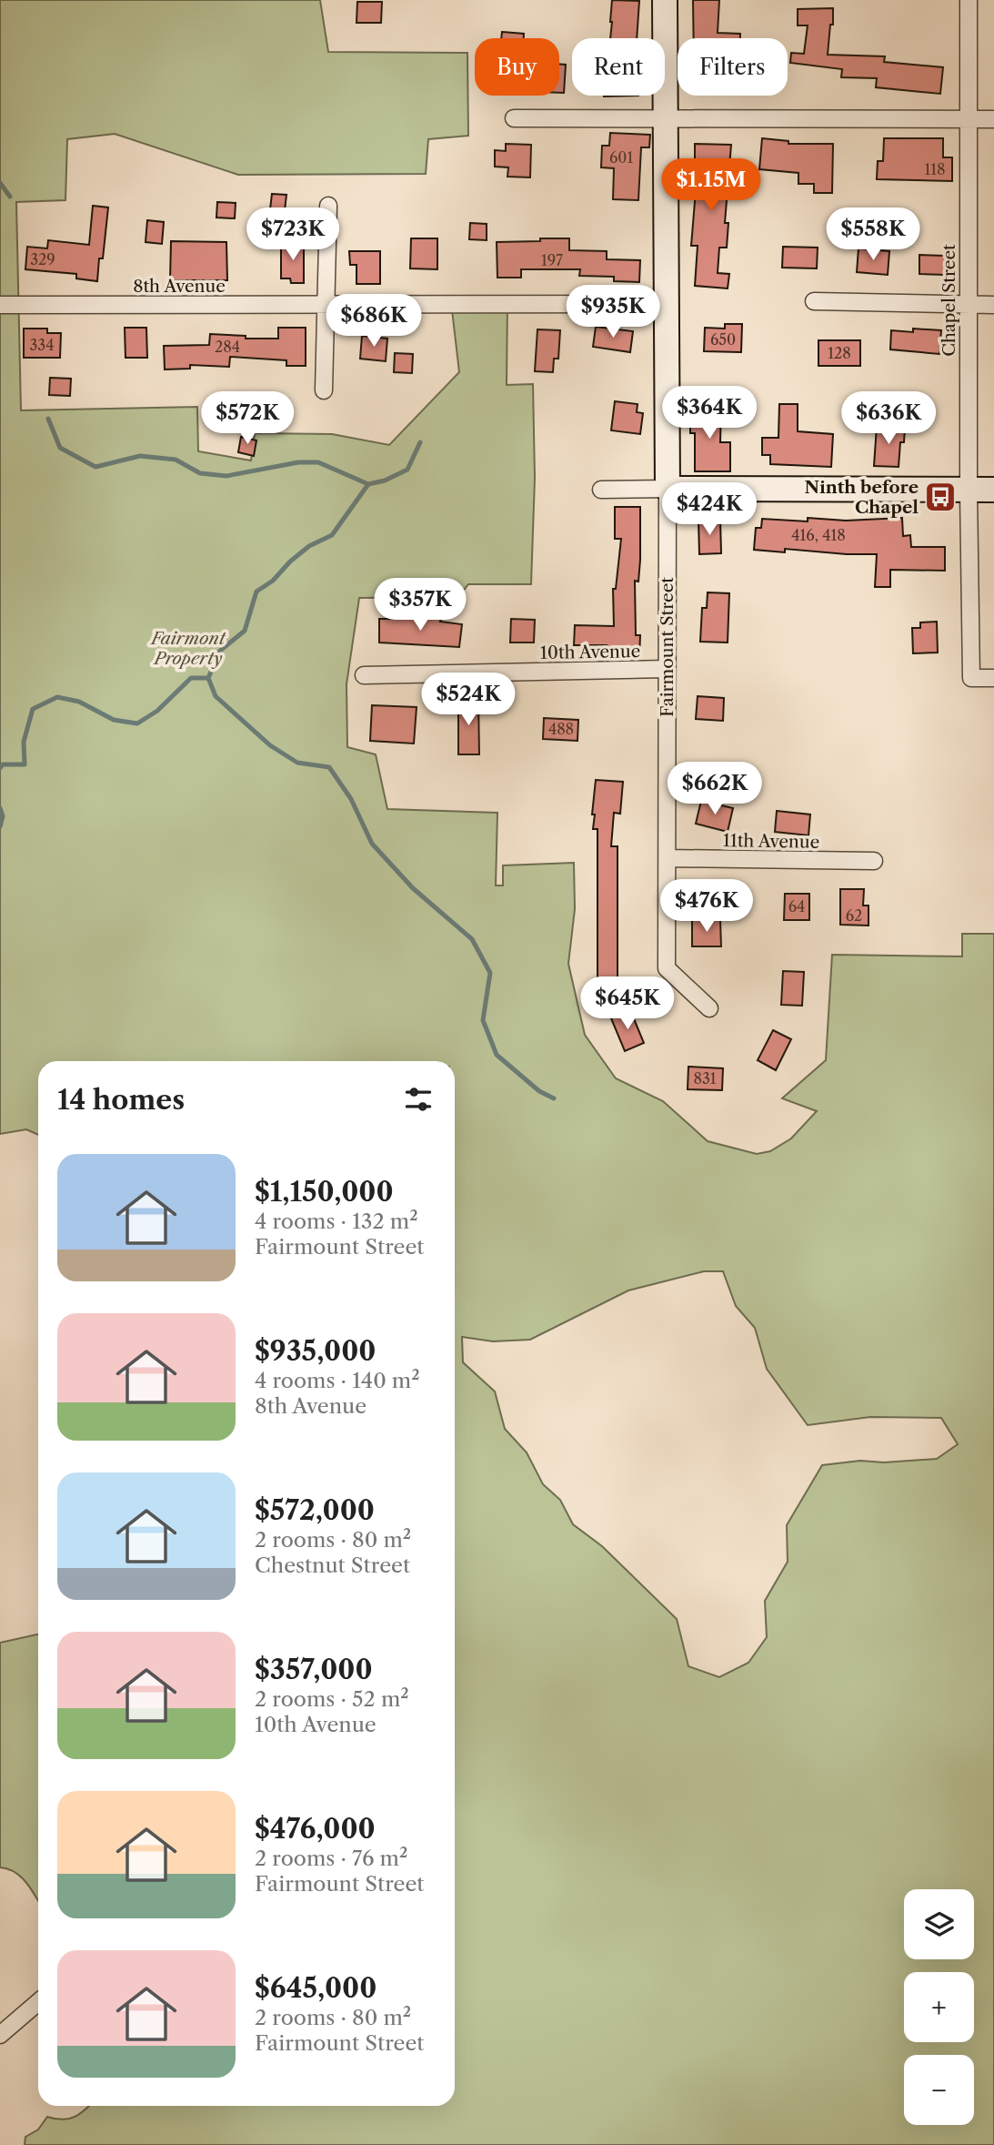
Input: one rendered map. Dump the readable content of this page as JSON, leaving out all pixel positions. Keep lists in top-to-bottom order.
{
  "streets": {
    "street": [
      "8th Avenue",
      "Chapel Street",
      "Fairmount Street",
      "10th Avenue",
      "11th Avenue"
    ]
  },
  "crossings": [
    ["8th Avenue", "Fairmount Street"],
    ["Fairmount Street", "10th Avenue"],
    ["Fairmount Street", "11th Avenue"]
  ],
  "parks": ["Fairmont Property"],
  "places": {
    "bus stop": ["Ninth before Chapel"]
  },
  "house_numbers": [
    "601",
    "118",
    "329",
    "197",
    "650",
    "334",
    "284",
    "128",
    "416, 418",
    "488",
    "64",
    "62",
    "831"
  ],
  "page": {
    "chip": ["Buy", "Rent", "Filters"],
    "price": [
      "$1.15M",
      "$723K",
      "$558K",
      "$935K",
      "$686K",
      "$364K",
      "$572K",
      "$636K",
      "$424K",
      "$357K",
      "$524K",
      "$662K",
      "$476K",
      "$645K"
    ],
    "heading": "14 homes",
    "list": [
      {
        "name": "$1,150,000",
        "note": "4 rooms · 132 m² · Fairmount Street"
      },
      {
        "name": "$935,000",
        "note": "4 rooms · 140 m² · 8th Avenue"
      },
      {
        "name": "$572,000",
        "note": "2 rooms · 80 m² · Chestnut Street"
      },
      {
        "name": "$357,000",
        "note": "2 rooms · 52 m² · 10th Avenue"
      },
      {
        "name": "$476,000",
        "note": "2 rooms · 76 m² · Fairmount Street"
      },
      {
        "name": "$645,000",
        "note": "2 rooms · 80 m² · Fairmount Street"
      }
    ],
    "map_buttons": ["+", "−"]
  }
}
